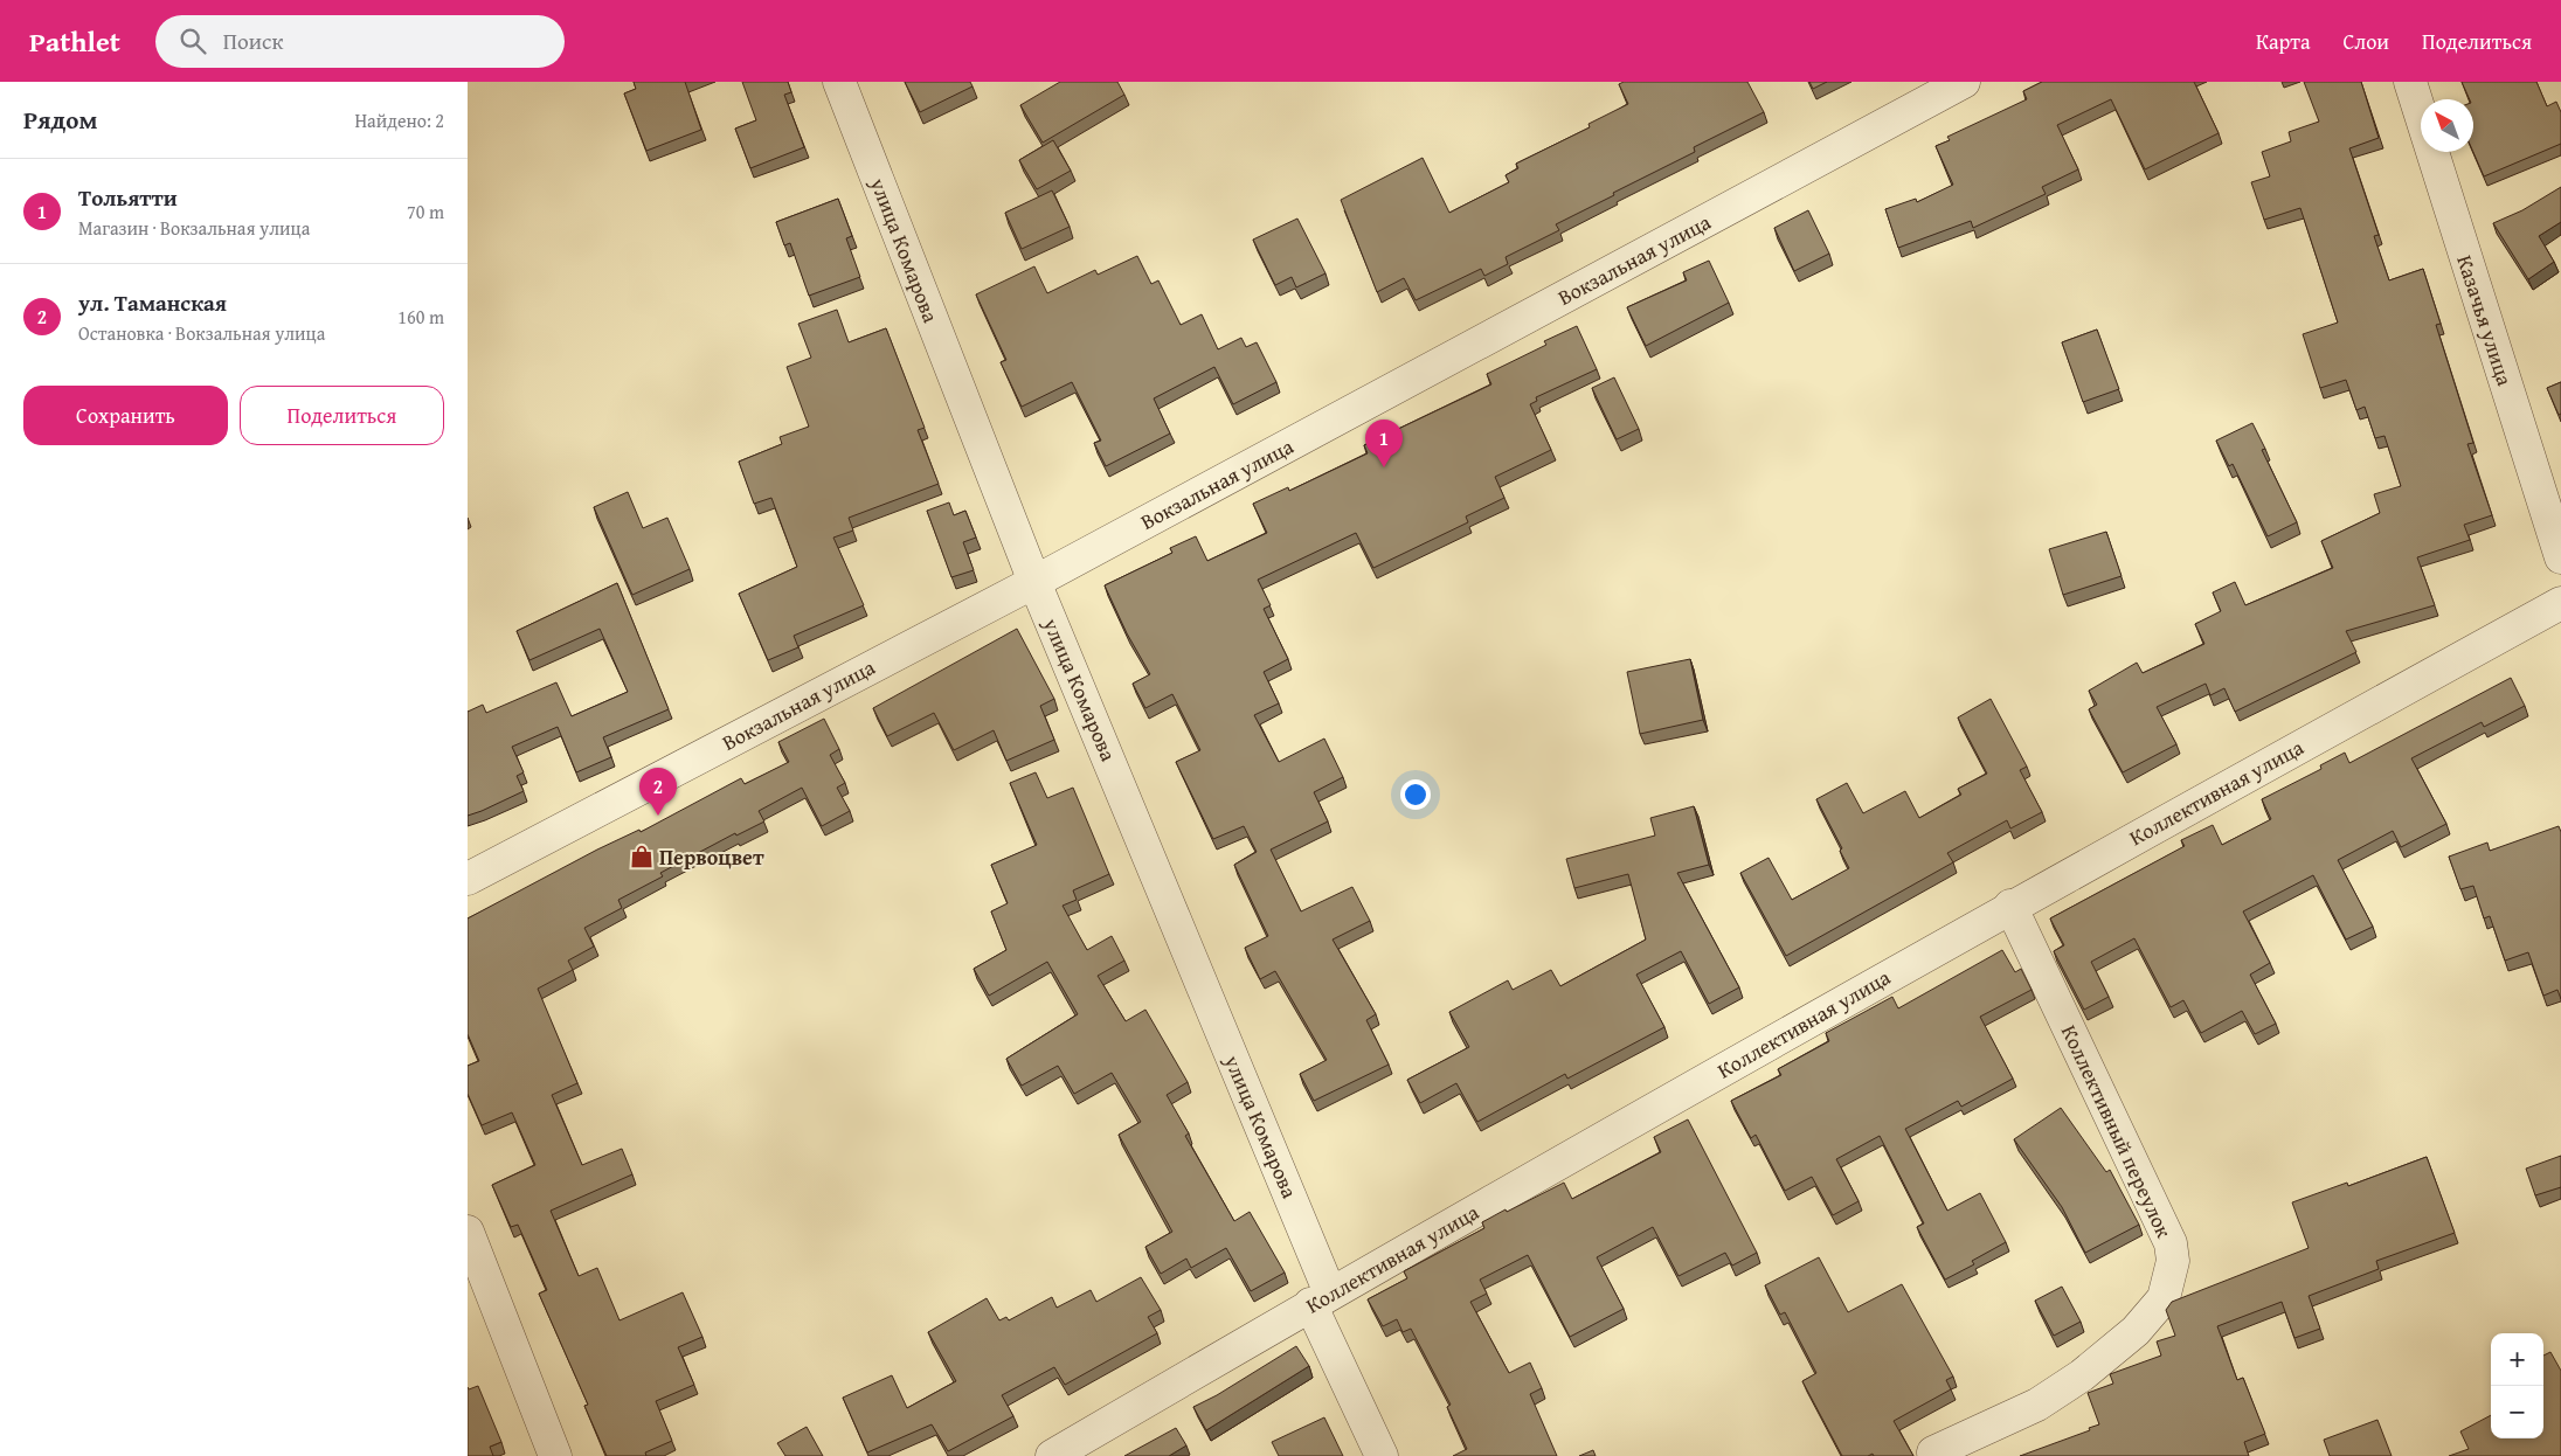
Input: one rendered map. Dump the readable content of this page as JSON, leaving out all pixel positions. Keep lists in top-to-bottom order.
{
  "streets": {
    "street": [
      "улица Комарова",
      "Вокзальная улица",
      "Казачья улица",
      "Коллективная улица",
      "Коллективный переулок"
    ]
  },
  "crossings": [
    ["улица Комарова", "Вокзальная улица"],
    ["улица Комарова", "Коллективная улица"],
    ["Коллективная улица", "Коллективный переулок"]
  ],
  "places": {
    "shop": ["Первоцвет"]
  },
  "north": "top left",
  "page": {
    "header": "Pathlet",
    "search": "Поиск",
    "nav": ["Карта", "Слои", "Поделиться"],
    "heading": ["Рядом", "Найдено: 2"],
    "list": [
      {
        "mark": "1",
        "name": "Тольятти",
        "note": "Магазин · Вокзальная улица",
        "value": "70 m"
      },
      {
        "mark": "2",
        "name": "ул. Таманская",
        "note": "Остановка · Вокзальная улица",
        "value": "160 m"
      }
    ],
    "buttons": ["Сохранить", "Поделиться"],
    "pins": ["1", "2"],
    "map_buttons": ["+", "−"]
  }
}
